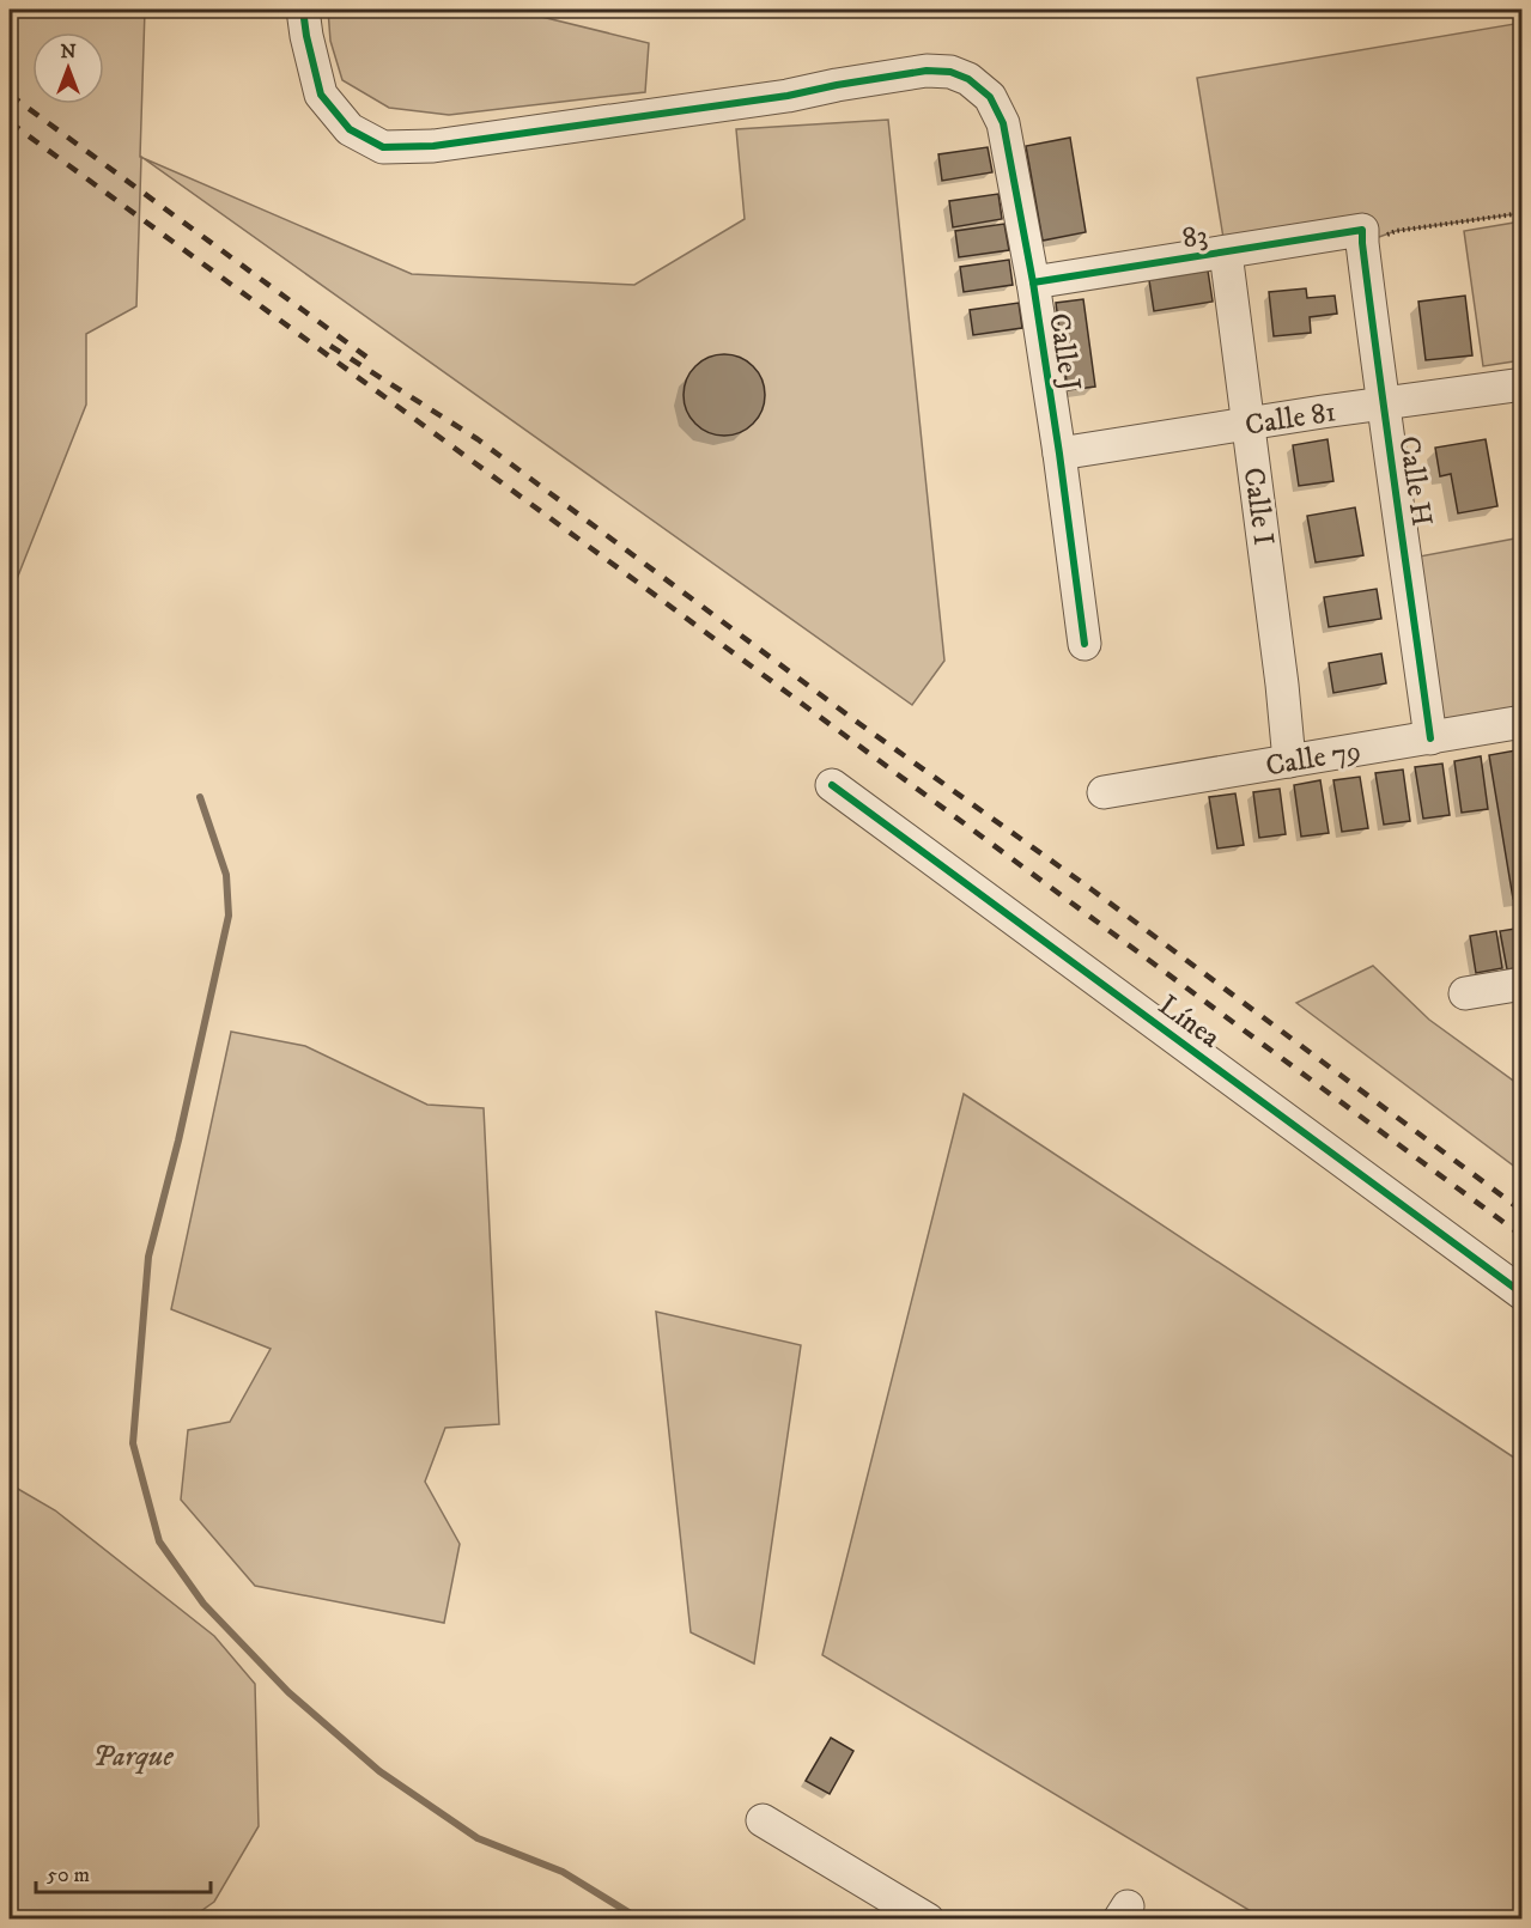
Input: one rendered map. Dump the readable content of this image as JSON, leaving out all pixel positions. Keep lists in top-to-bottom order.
{
  "streets": {
    "street": [
      "83",
      "Calle J",
      "Calle 81",
      "Calle H",
      "Calle I",
      "Calle 79",
      "Línea"
    ]
  },
  "crossings": [
    ["83", "Calle J"],
    ["83", "Calle H"],
    ["83", "Calle I"],
    ["Calle J", "Calle 81"],
    ["Calle 81", "Calle H"],
    ["Calle 81", "Calle I"],
    ["Calle H", "Calle 79"],
    ["Calle I", "Calle 79"]
  ],
  "parks": ["Parque"],
  "scale_bar": "50 m",
  "north": "top"
}
